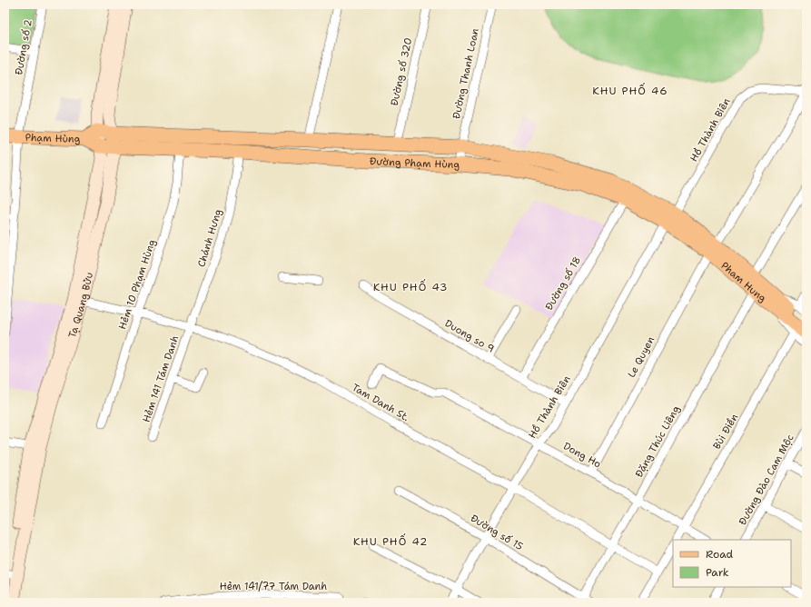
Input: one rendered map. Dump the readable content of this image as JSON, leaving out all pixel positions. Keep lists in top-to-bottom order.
{
  "streets": {
    "main road": [
      "Phạm Hùng",
      "Đường Phạm Hùng",
      "Pham Hung",
      "Tạ Quang Bửu"
    ],
    "street": [
      "Đường số 2",
      "Đường số 320",
      "Đường Thanh Loan",
      "Hồ Thành Biên",
      "Chánh Hưng",
      "Đường số 18",
      "Hẻm 10 Phạm Hùng",
      "Duong so 9",
      "Le Quyen",
      "Hẻm 141 Tám Danh",
      "Tam Danh St.",
      "Bùi Điền",
      "Đặng Thúc Liêng",
      "Dong Ho",
      "Đường Đào Cam Mộc",
      "Đường số 15",
      "Hẻm 141/77 Tám Danh"
    ]
  },
  "crossings": [
    ["Đường số 2", "Phạm Hùng"],
    ["Đường số 320", "Đường Phạm Hùng"],
    ["Đường Thanh Loan", "Đường Phạm Hùng"],
    ["Hồ Thành Biên", "Đường Phạm Hùng"],
    ["Hồ Thành Biên", "Duong so 9"],
    ["Hồ Thành Biên", "Le Quyen"],
    ["Hồ Thành Biên", "Tam Danh St."],
    ["Hồ Thành Biên", "Dong Ho"],
    ["Hồ Thành Biên", "Đường số 15"],
    ["Phạm Hùng", "Đường Phạm Hùng"],
    ["Phạm Hùng", "Tạ Quang Bửu"],
    ["Đường Phạm Hùng", "Chánh Hưng"],
    ["Đường Phạm Hùng", "Pham Hung"],
    ["Đường Phạm Hùng", "Đường số 18"],
    ["Đường Phạm Hùng", "Hẻm 10 Phạm Hùng"],
    ["Đường Phạm Hùng", "Tạ Quang Bửu"],
    ["Đường Phạm Hùng", "Le Quyen"],
    ["Chánh Hưng", "Hẻm 141 Tám Danh"],
    ["Chánh Hưng", "Tam Danh St."],
    ["Pham Hung", "Le Quyen"],
    ["Pham Hung", "Đặng Thúc Liêng"],
    ["Đường số 18", "Duong so 9"],
    ["Hẻm 10 Phạm Hùng", "Tam Danh St."],
    ["Tạ Quang Bửu", "Tam Danh St."],
    ["Le Quyen", "Dong Ho"],
    ["Hẻm 141 Tám Danh", "Tam Danh St."],
    ["Tam Danh St.", "Đặng Thúc Liêng"],
    ["Bùi Điền", "Dong Ho"],
    ["Đặng Thúc Liêng", "Dong Ho"],
    ["Đặng Thúc Liêng", "Đường số 15"]
  ],
  "districts": ["KHU PHỐ 46", "KHU PHỐ 43", "KHU PHỐ 42"],
  "legend": ["Road", "Park"]
}
